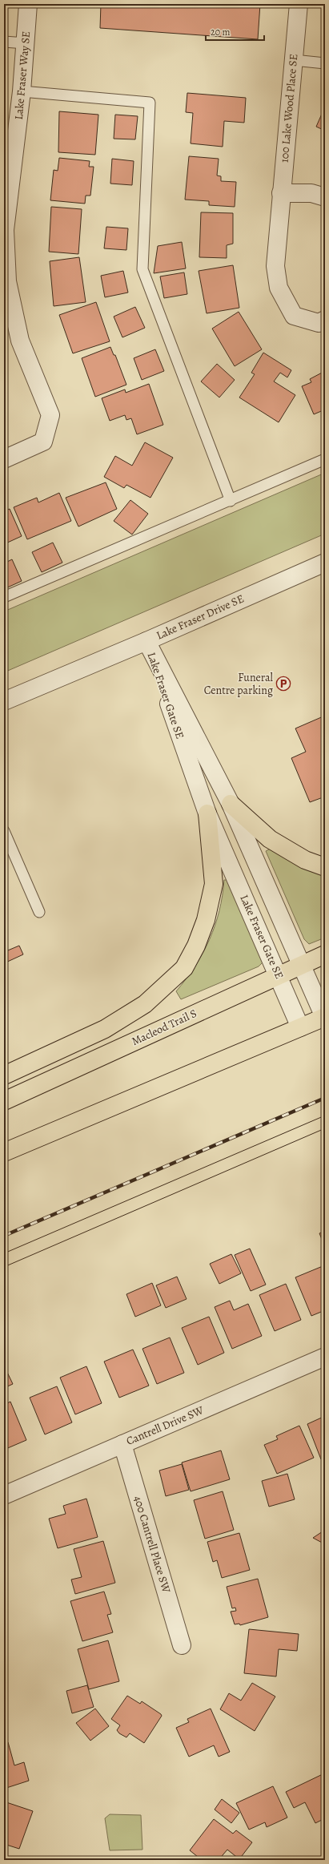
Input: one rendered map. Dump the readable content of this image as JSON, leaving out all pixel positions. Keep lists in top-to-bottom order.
{
  "streets": {
    "highway": ["Macleod Trail S"],
    "street": [
      "Lake Fraser Way SE",
      "100 Lake Wood Place SE",
      "Lake Fraser Drive SE",
      "Lake Fraser Gate SE",
      "Cantrell Drive SW",
      "400 Cantrell Place SW"
    ]
  },
  "crossings": [
    ["Lake Fraser Drive SE", "Lake Fraser Gate SE"],
    ["Lake Fraser Gate SE", "Macleod Trail S"],
    ["Cantrell Drive SW", "400 Cantrell Place SW"]
  ],
  "places": {
    "parking": ["Funeral Centre parking"]
  },
  "scale_bar": "20 m"
}
